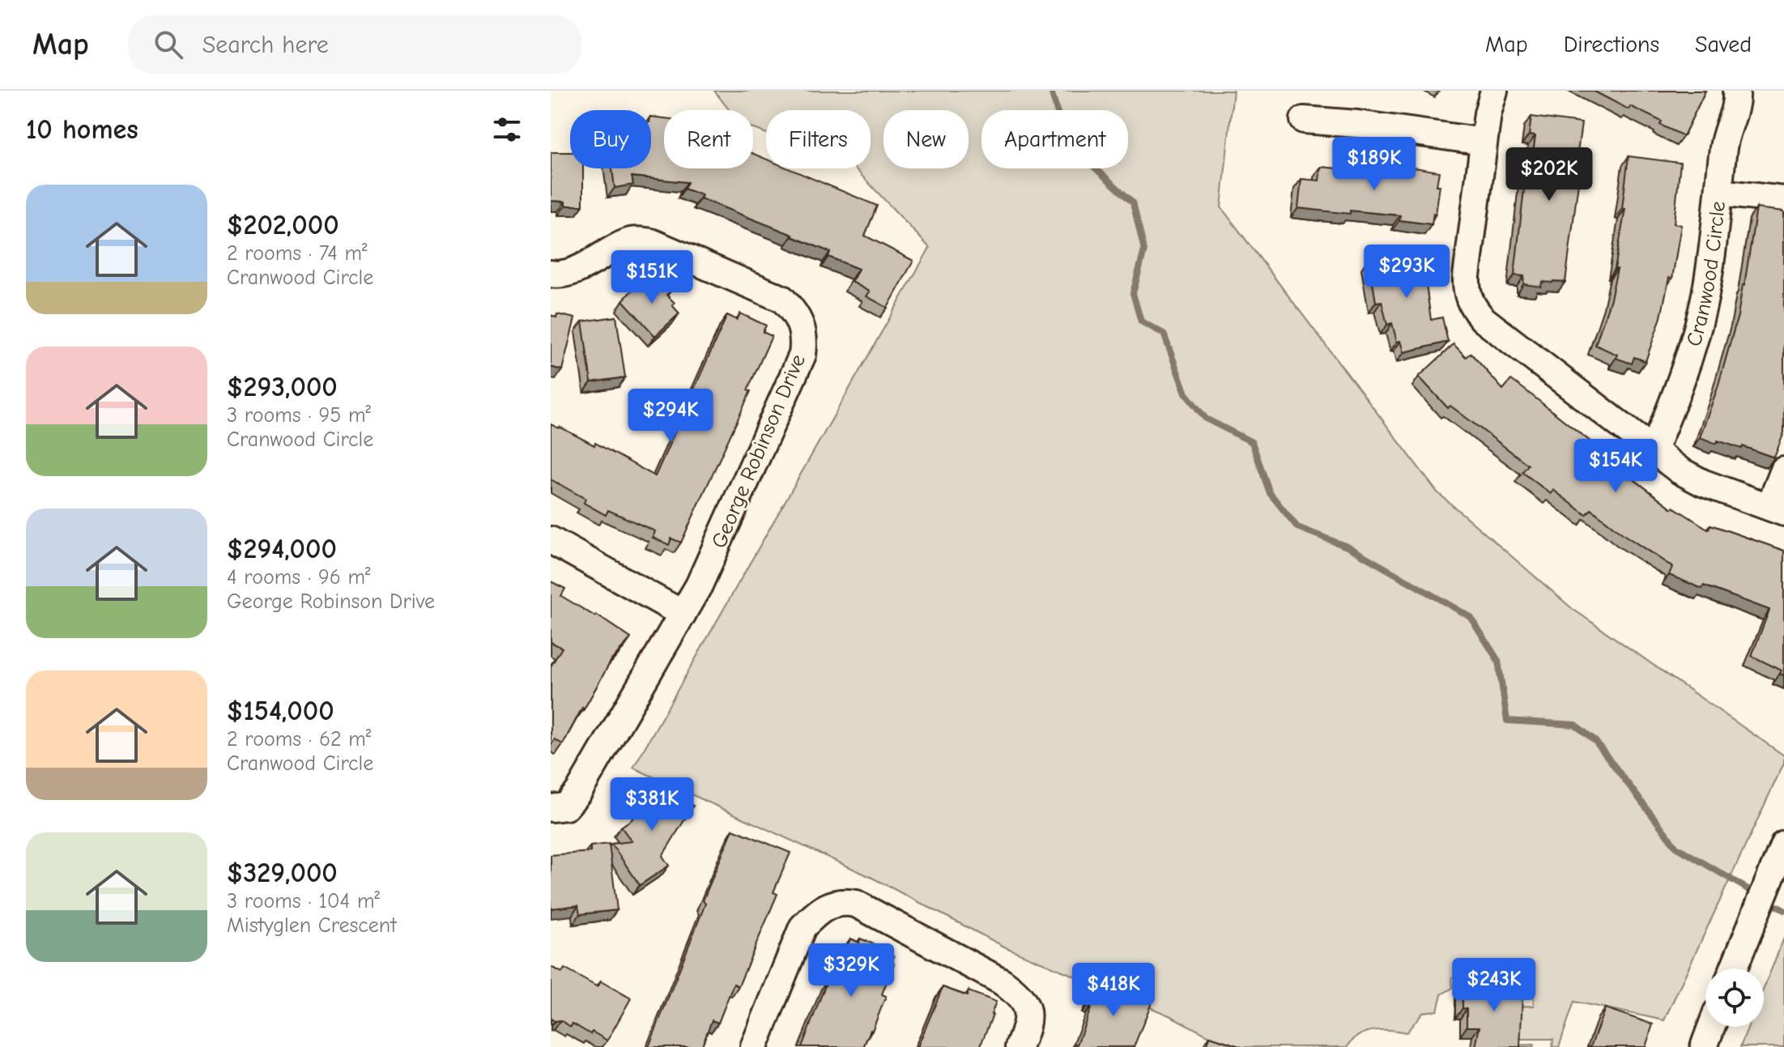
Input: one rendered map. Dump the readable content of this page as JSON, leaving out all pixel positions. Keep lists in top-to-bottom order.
{
  "streets": {
    "street": ["Cranwood Circle", "George Robinson Drive"]
  },
  "page": {
    "header": "Map",
    "search": "Search here",
    "nav": ["Map", "Directions", "Saved"],
    "heading": "10 homes",
    "chip": [
      "Buy",
      "Rent",
      "Filters",
      "New",
      "Apartment"
    ],
    "price": [
      "$189K",
      "$202K",
      "$293K",
      "$151K",
      "$294K",
      "$154K",
      "$381K",
      "$329K",
      "$243K",
      "$418K"
    ],
    "list": [
      {
        "name": "$202,000",
        "note": "2 rooms · 74 m² · Cranwood Circle"
      },
      {
        "name": "$293,000",
        "note": "3 rooms · 95 m² · Cranwood Circle"
      },
      {
        "name": "$294,000",
        "note": "4 rooms · 96 m² · George Robinson Drive"
      },
      {
        "name": "$154,000",
        "note": "2 rooms · 62 m² · Cranwood Circle"
      },
      {
        "name": "$329,000",
        "note": "3 rooms · 104 m² · Mistyglen Crescent"
      }
    ]
  }
}
